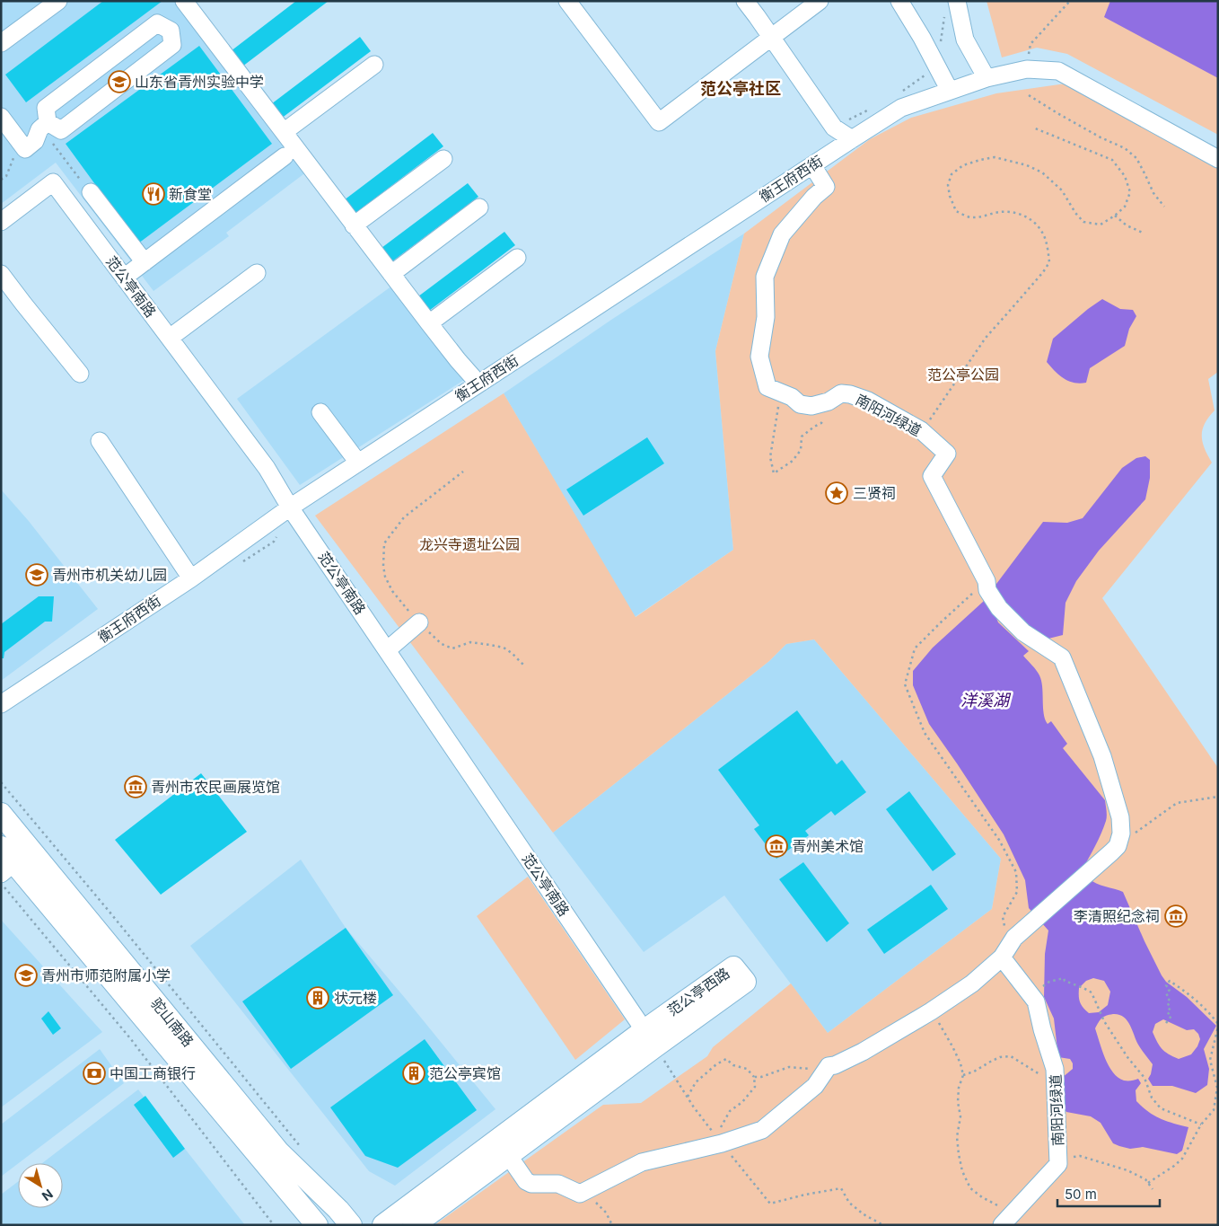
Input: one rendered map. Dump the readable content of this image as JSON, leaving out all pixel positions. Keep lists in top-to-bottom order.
{
  "streets": {
    "main road": ["驼山南路"],
    "street": ["衡王府西街", "范公亭南路", "南阳河绿道"]
  },
  "crossings": [
    ["衡王府西街", "范公亭南路"]
  ],
  "districts": ["范公亭社区"],
  "water": ["洋溪湖"],
  "parks": ["范公亭公园", "龙兴寺遗址公园"],
  "places": {
    "school or university": ["山东省青州实验中学", "青州市机关幼儿园", "青州市师范附属小学"],
    "restaurant": ["新食堂"],
    "place": ["三贤祠"],
    "museum": ["青州市农民画展览馆", "青州美术馆", "李清照纪念祠"],
    "building": ["状元楼", "范公亭宾馆"],
    "bank": ["中国工商银行"]
  },
  "scale_bar": "50 m",
  "north": "bottom right"
}
